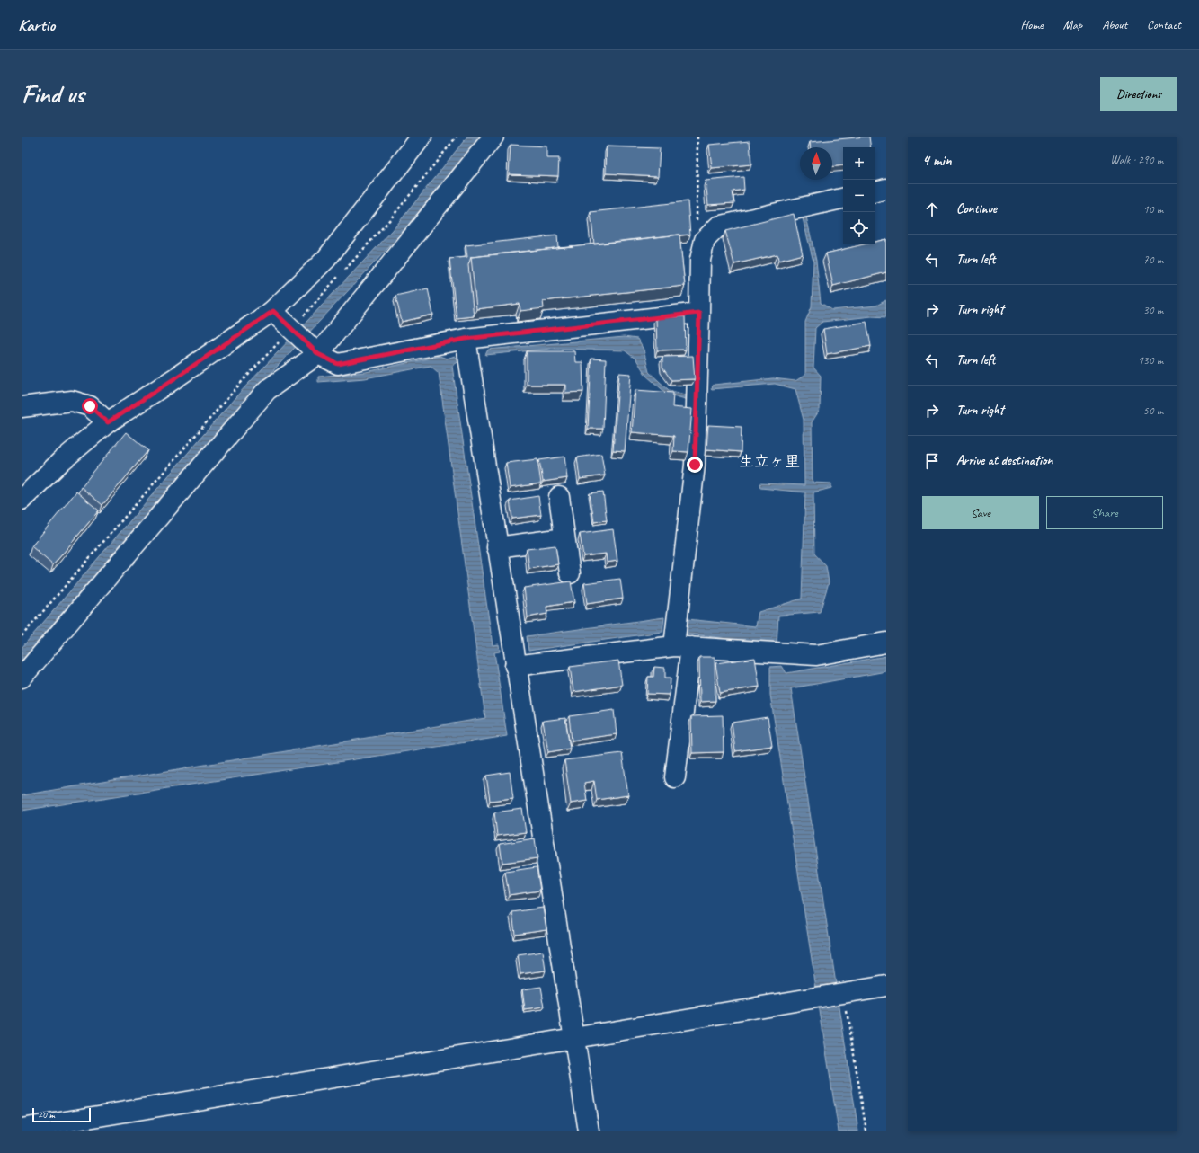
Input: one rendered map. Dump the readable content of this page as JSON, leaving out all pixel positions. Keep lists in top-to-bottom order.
{
  "districts": ["生立ヶ里"],
  "scale_bar": "20 m",
  "north": "top",
  "page": {
    "header": "Kartio",
    "nav": [
      "Home",
      "Map",
      "About",
      "Contact"
    ],
    "buttons": [
      "Directions",
      ["Save", "Share"]
    ],
    "title": "Find us",
    "heading": ["4 min", "Walk · 290 m"],
    "map_buttons": ["+", "−"],
    "list": [
      ["Continue", "10 m"],
      ["Turn left", "70 m"],
      ["Turn right", "30 m"],
      ["Turn left", "130 m"],
      ["Turn right", "50 m"],
      "Arrive at destination"
    ],
    "scale": "20 m"
  }
}
